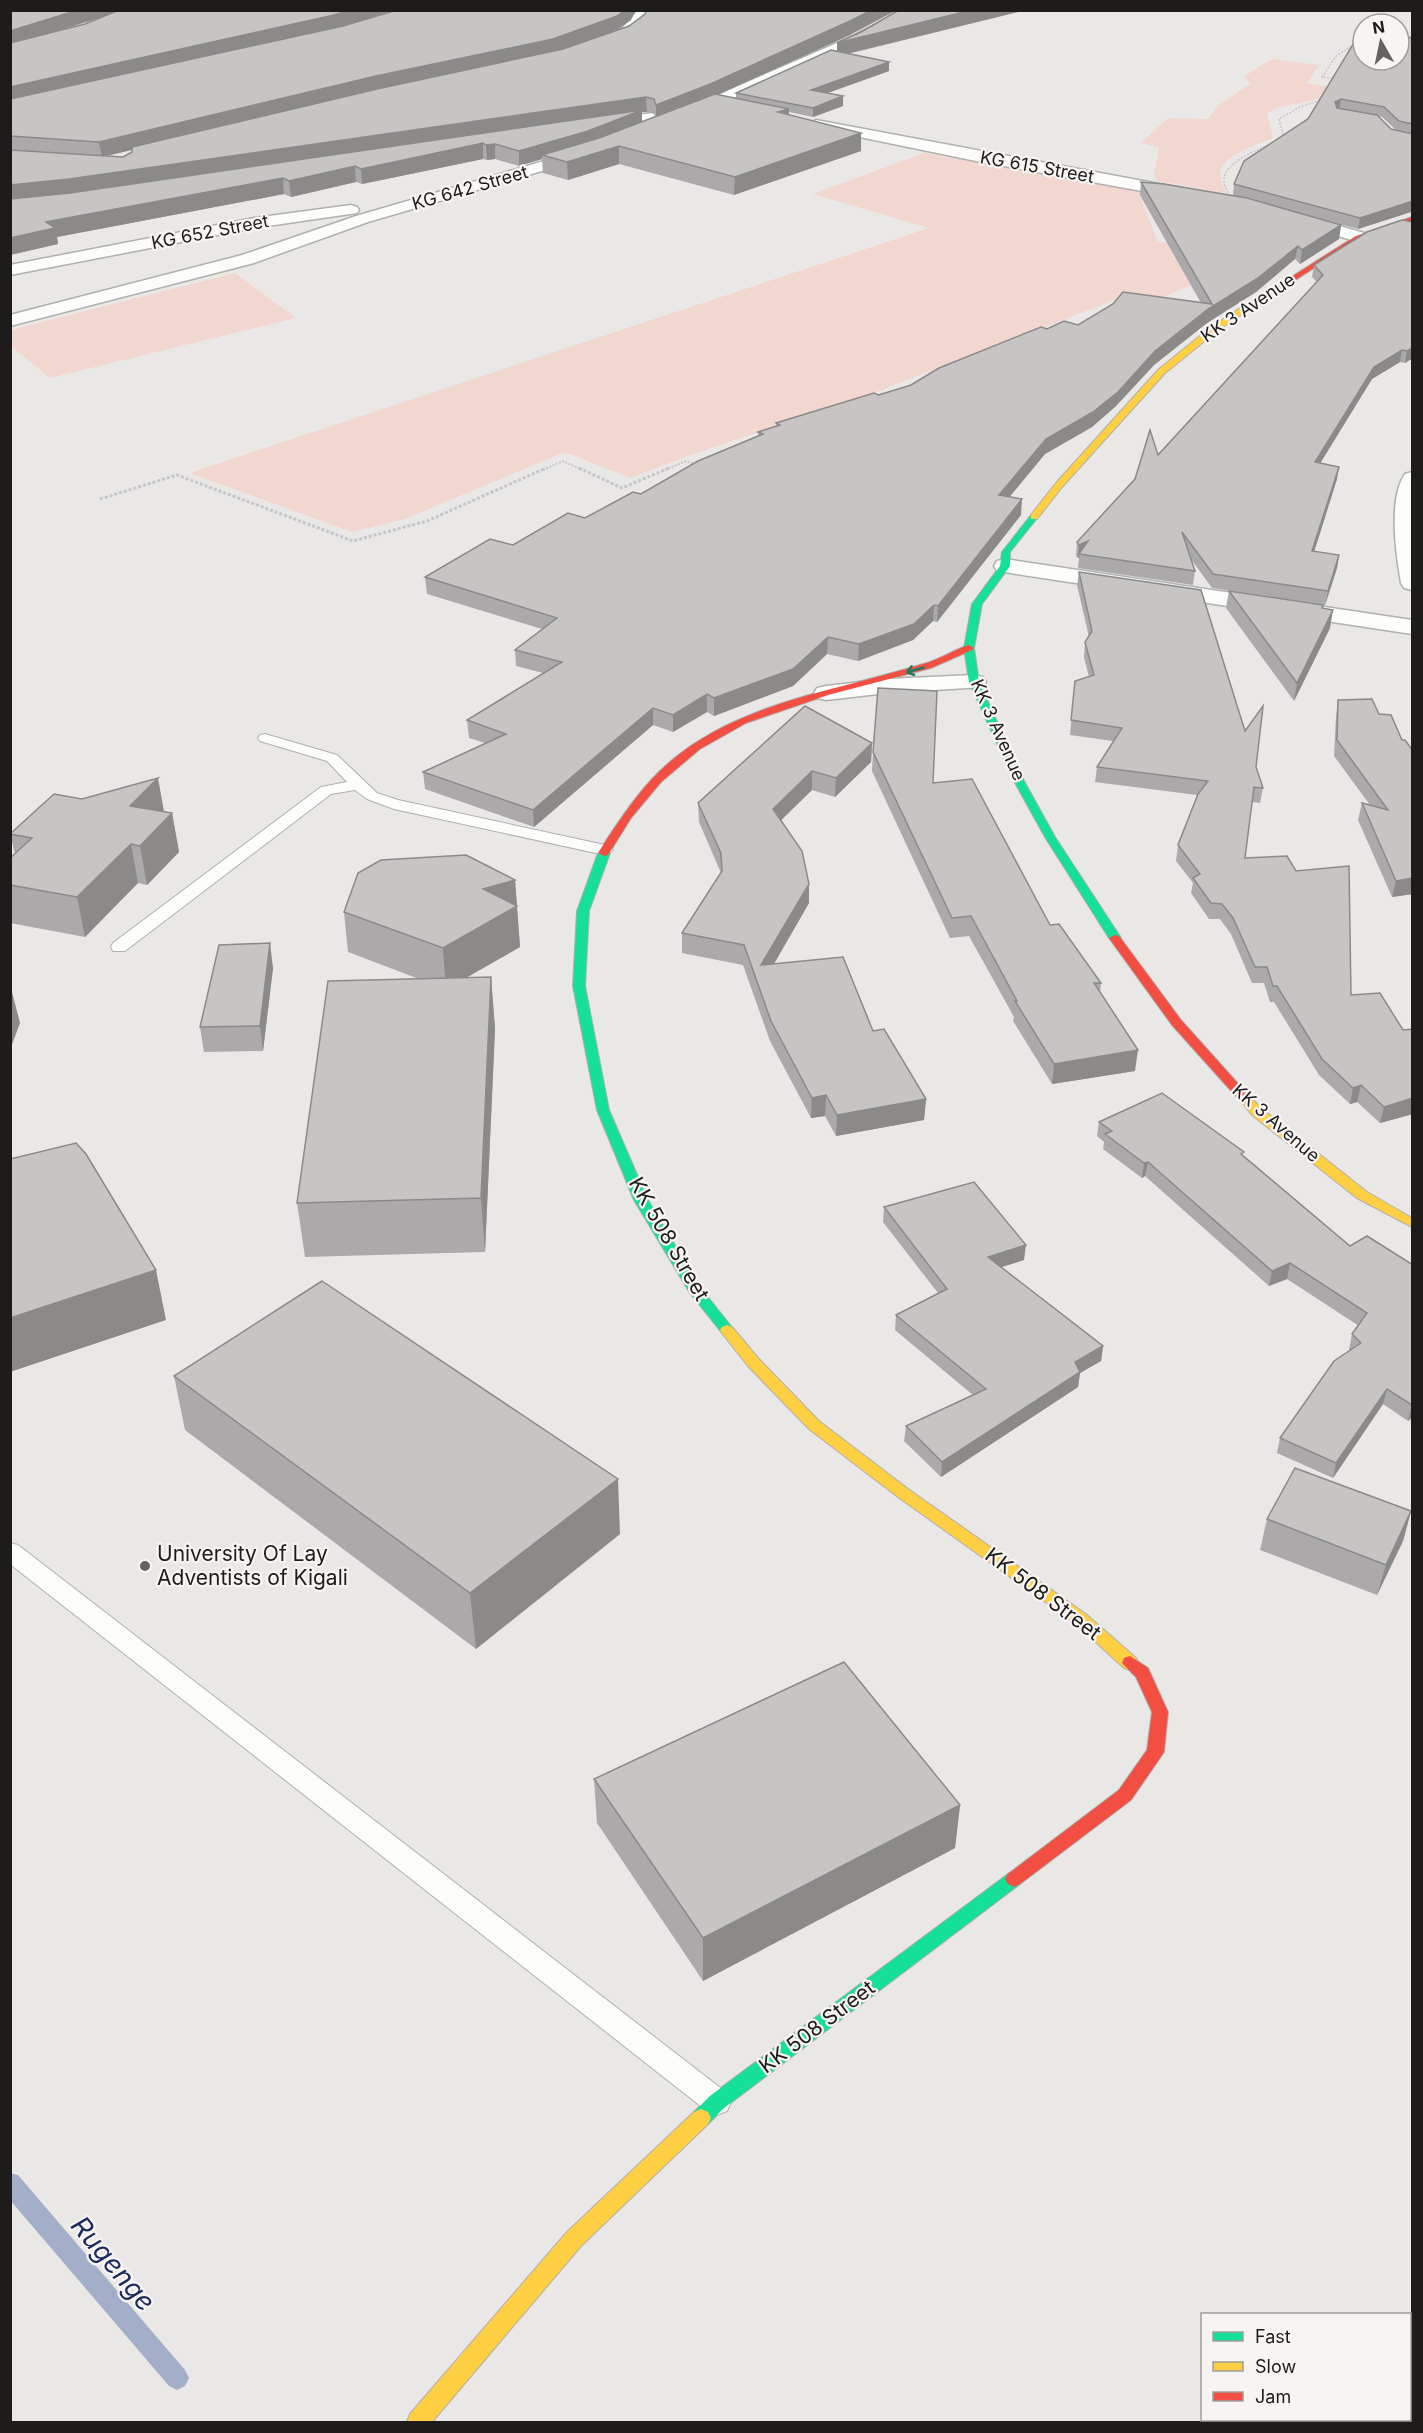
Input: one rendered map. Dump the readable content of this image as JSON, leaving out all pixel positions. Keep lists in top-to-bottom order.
{
  "streets": {
    "street": [
      "KG 615 Street",
      "KG 642 Street",
      "KG 652 Street",
      "KK 3 Avenue",
      "KK 508 Street"
    ]
  },
  "crossings": [
    ["KG 642 Street", "KG 652 Street"],
    ["KK 3 Avenue", "KK 508 Street"]
  ],
  "water": ["Rugenge"],
  "places": ["University Of Lay Adventists of Kigali"],
  "legend": ["Fast", "Slow", "Jam"],
  "north": "top"
}
